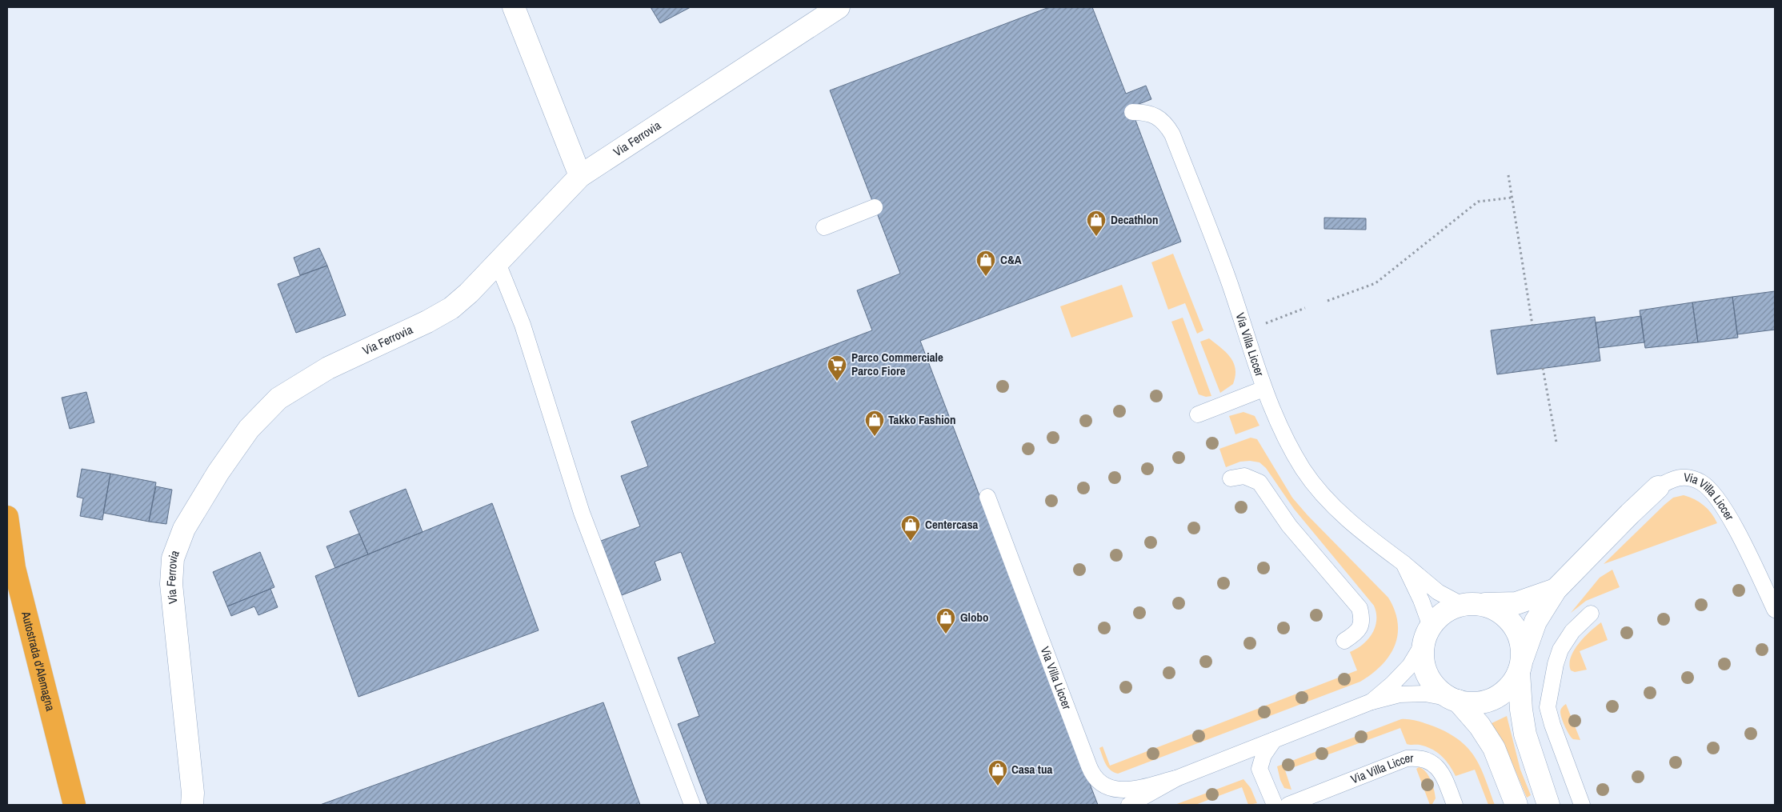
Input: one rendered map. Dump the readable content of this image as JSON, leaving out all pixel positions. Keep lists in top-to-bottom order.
{
  "streets": {
    "highway": ["Autostrada d'Alemagna"],
    "street": ["Via Ferrovia", "Via Villa Liccer"]
  },
  "places": {
    "shop": [
      "Decathlon",
      "C&A",
      "Takko Fashion",
      "Centercasa",
      "Globo",
      "Casa tua"
    ],
    "supermarket": ["Parco Commerciale Parco Fiore"]
  }
}
